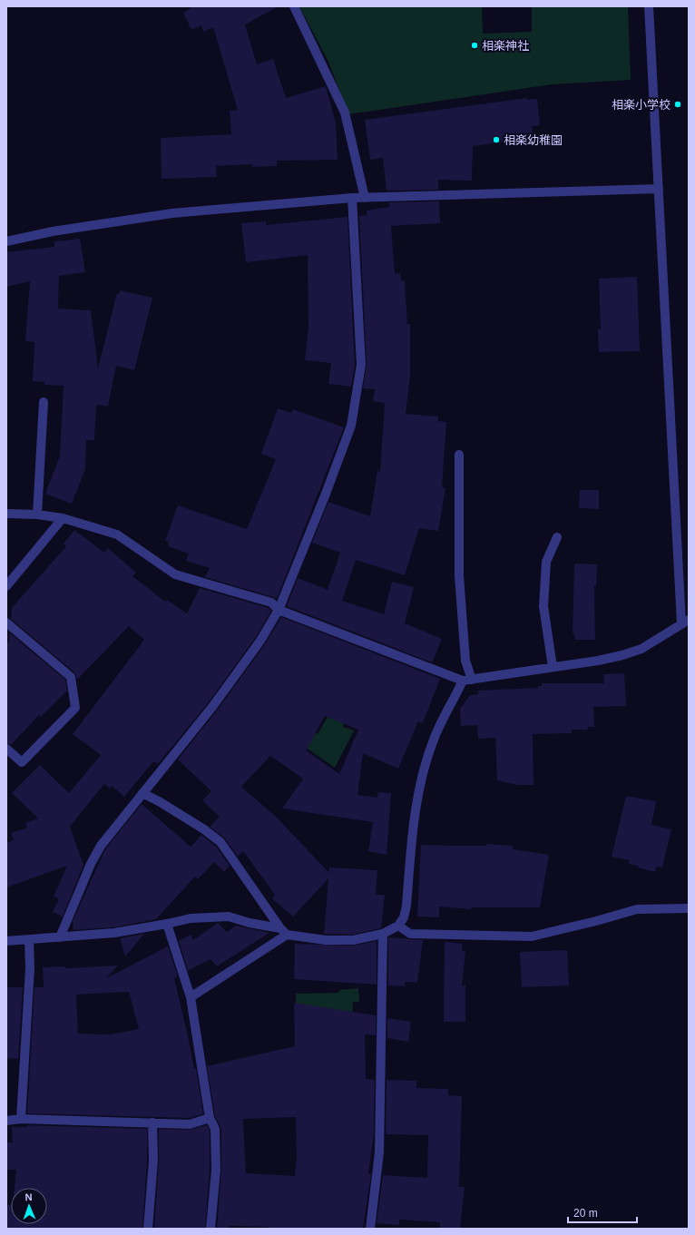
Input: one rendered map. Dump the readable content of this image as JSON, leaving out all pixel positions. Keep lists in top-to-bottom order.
{
  "places": ["相楽神社", "相楽小学校", "相楽幼稚園"],
  "scale_bar": "20 m",
  "north": "top"
}
